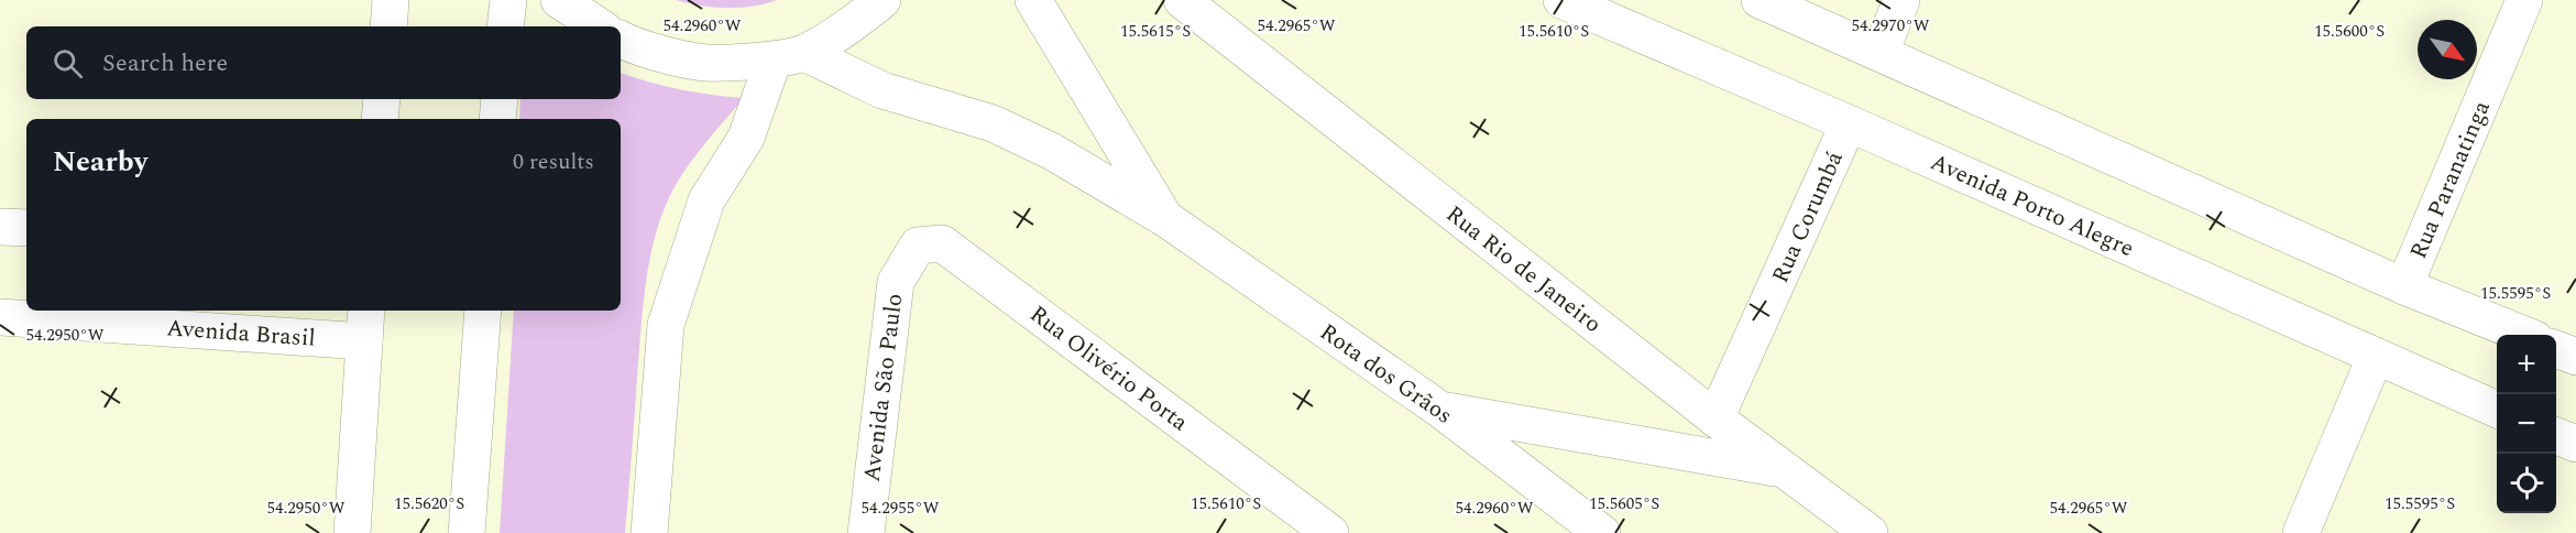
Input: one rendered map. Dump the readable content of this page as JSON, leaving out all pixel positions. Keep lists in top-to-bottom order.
{
  "streets": {
    "main road": [
      "Rua Paranatinga",
      "Avenida Porto Alegre",
      "Rua Corumbá",
      "Rua Rio de Janeiro",
      "Avenida Brasil",
      "Rua Olivério Porta",
      "Rota dos Grãos",
      "Avenida São Paulo"
    ]
  },
  "crossings": [
    ["Avenida Porto Alegre", "Rua Corumbá"],
    ["Rua Corumbá", "Rua Rio de Janeiro"],
    ["Rua Olivério Porta", "Avenida São Paulo"]
  ],
  "north": "bottom right",
  "page": {
    "search": "Search here",
    "heading": ["Nearby", "0 results"],
    "map_buttons": ["+", "−"]
  },
  "coordinates": [
    "54.2965°W",
    "54.2970°W",
    "54.2960°W",
    "15.5615°S",
    "15.5610°S",
    "15.5600°S",
    "15.5595°S",
    "54.2950°W",
    "15.5620°S",
    "15.5605°S",
    "54.2955°W"
  ]
}
